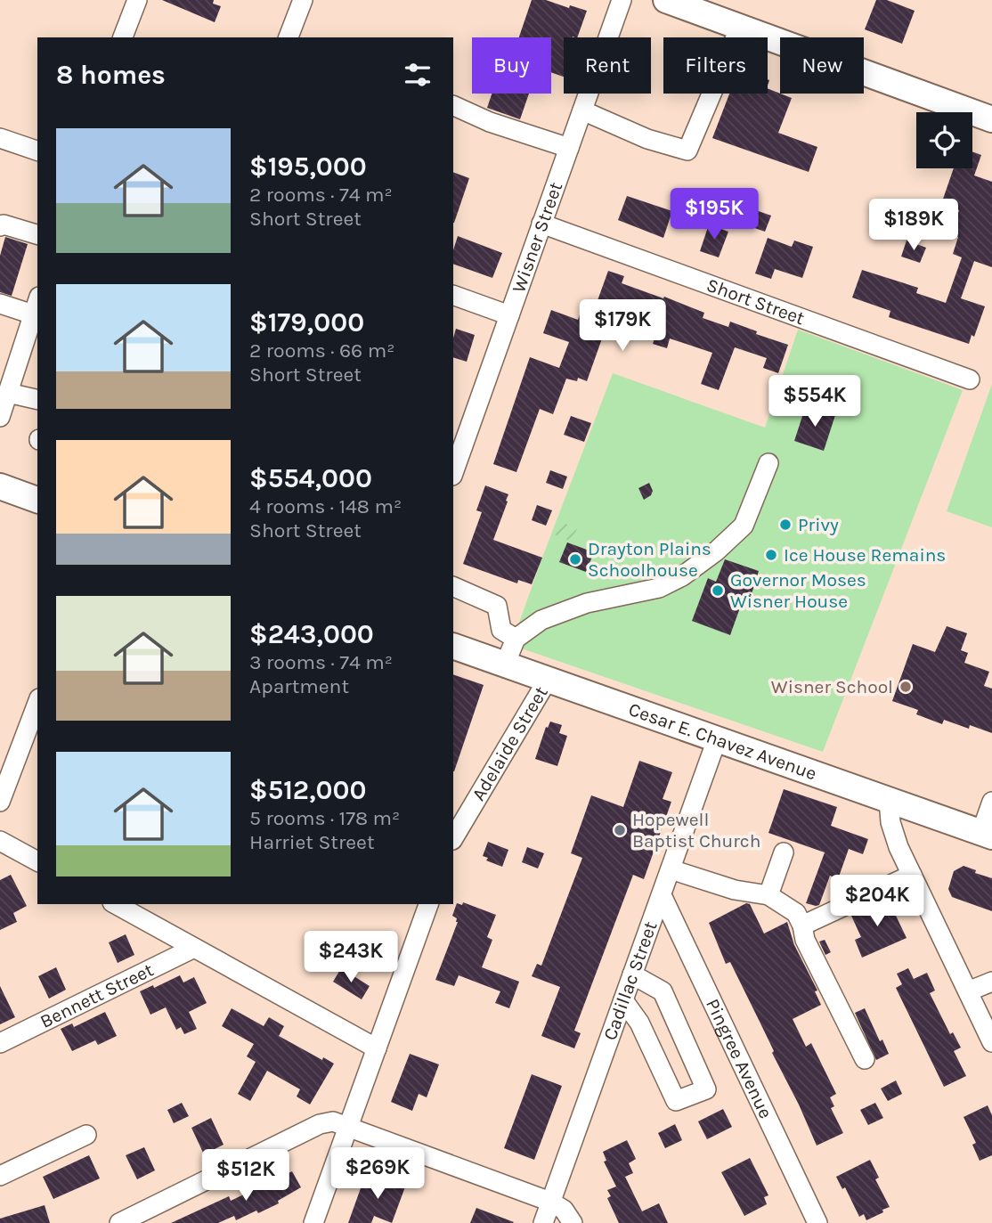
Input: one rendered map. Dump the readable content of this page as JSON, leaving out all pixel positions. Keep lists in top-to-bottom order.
{
  "streets": {
    "main road": ["Cesar E. Chavez Avenue"],
    "street": [
      "Wisner Street",
      "Short Street",
      "Adelaide Street",
      "Cadillac Street",
      "Bennett Street",
      "Pingree Avenue"
    ]
  },
  "crossings": [
    ["Wisner Street", "Short Street"],
    ["Cesar E. Chavez Avenue", "Adelaide Street"],
    ["Cesar E. Chavez Avenue", "Cadillac Street"],
    ["Cadillac Street", "Pingree Avenue"]
  ],
  "places": [
    "Privy",
    "Ice House Remains",
    "Drayton Plains Schoolhouse",
    "Governor Moses Wisner House",
    "Wisner School",
    "Hopewell Baptist Church"
  ],
  "page": {
    "chip": [
      "Buy",
      "Rent",
      "Filters",
      "New"
    ],
    "heading": "8 homes",
    "list": [
      {
        "name": "$195,000",
        "note": "2 rooms · 74 m² · Short Street"
      },
      {
        "name": "$179,000",
        "note": "2 rooms · 66 m² · Short Street"
      },
      {
        "name": "$554,000",
        "note": "4 rooms · 148 m² · Short Street"
      },
      {
        "name": "$243,000",
        "note": "3 rooms · 74 m² · Apartment"
      },
      {
        "name": "$512,000",
        "note": "5 rooms · 178 m² · Harriet Street"
      }
    ],
    "price": [
      "$195K",
      "$189K",
      "$179K",
      "$554K",
      "$204K",
      "$243K",
      "$269K",
      "$512K"
    ]
  }
}
